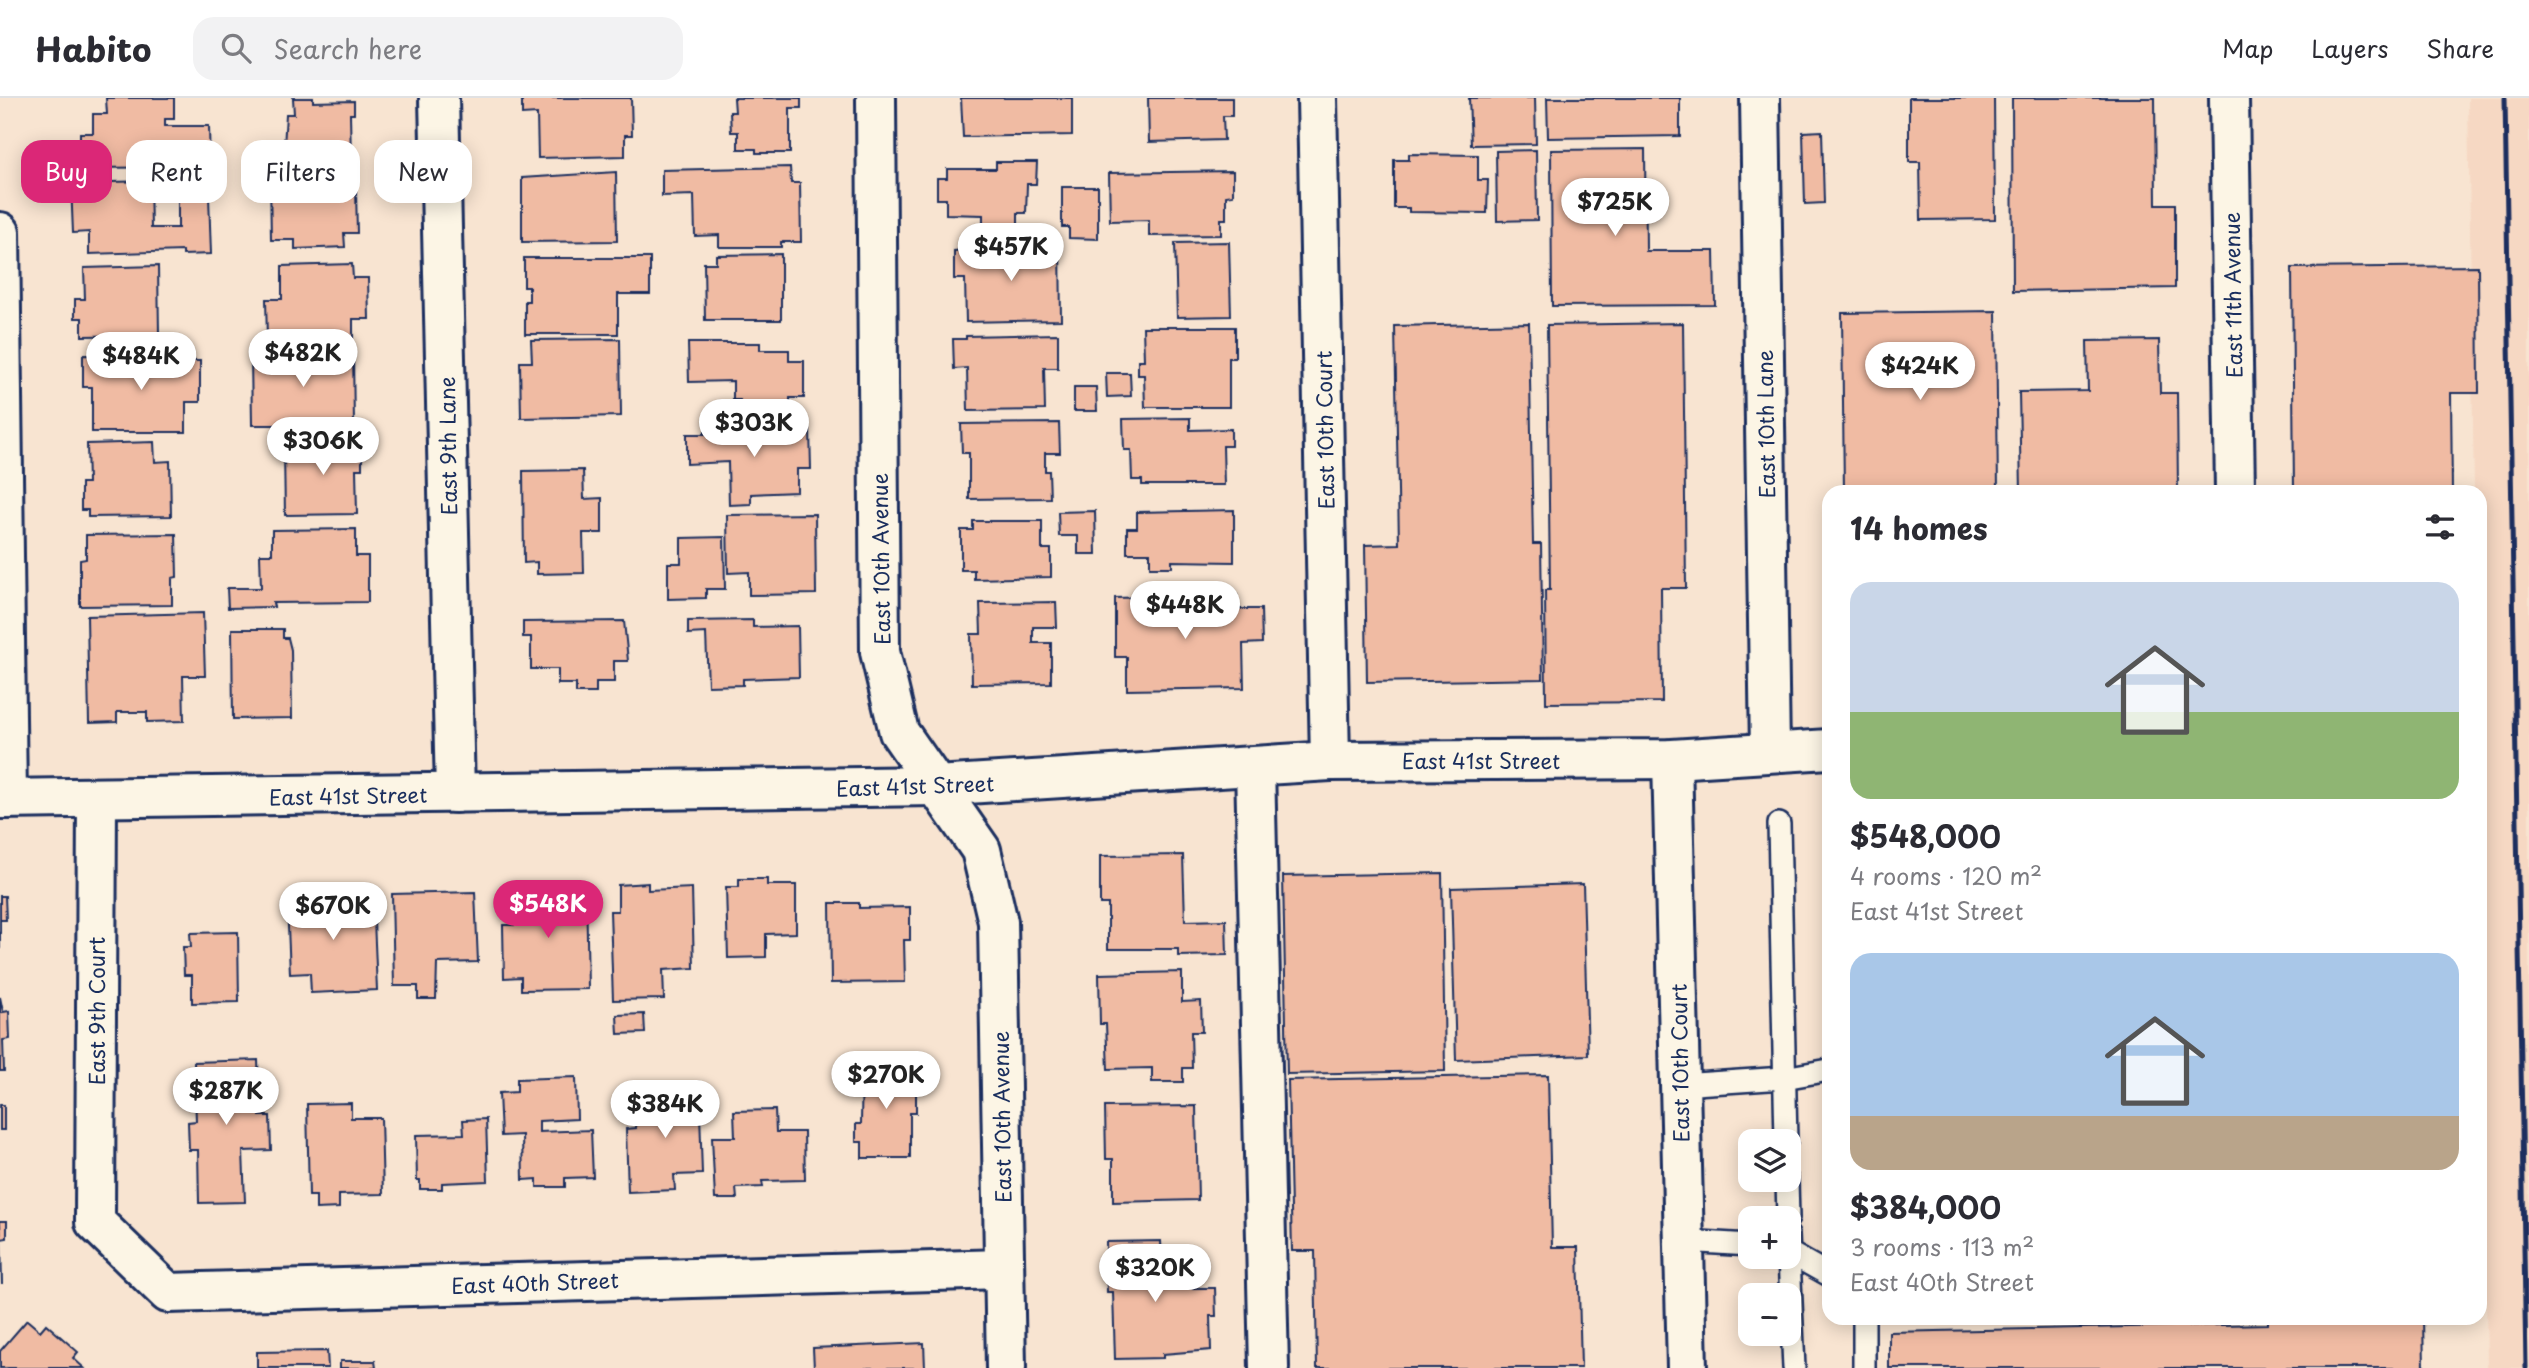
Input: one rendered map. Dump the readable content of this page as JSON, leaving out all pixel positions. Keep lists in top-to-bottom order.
{
  "streets": {
    "street": [
      "East 11th Avenue",
      "East 10th Lane",
      "East 10th Court",
      "East 9th Lane",
      "East 10th Avenue",
      "East 41st Street",
      "East 9th Court",
      "East 40th Street"
    ]
  },
  "crossings": [
    ["East 10th Lane", "East 41st Street"],
    ["East 10th Court", "East 41st Street"],
    ["East 9th Lane", "East 41st Street"],
    ["East 10th Avenue", "East 41st Street"],
    ["East 10th Avenue", "East 40th Street"],
    ["East 41st Street", "East 9th Court"],
    ["East 9th Court", "East 40th Street"]
  ],
  "page": {
    "header": "Habito",
    "search": "Search here",
    "nav": ["Map", "Layers", "Share"],
    "chip": [
      "Buy",
      "Rent",
      "Filters",
      "New"
    ],
    "price": [
      "$725K",
      "$457K",
      "$482K",
      "$484K",
      "$424K",
      "$303K",
      "$306K",
      "$448K",
      "$548K",
      "$670K",
      "$270K",
      "$287K",
      "$384K",
      "$320K"
    ],
    "heading": "14 homes",
    "list": [
      {
        "name": "$548,000",
        "note": "4 rooms · 120 m² · East 41st Street"
      },
      {
        "name": "$384,000",
        "note": "3 rooms · 113 m² · East 40th Street"
      }
    ],
    "map_buttons": ["+", "−"]
  }
}
